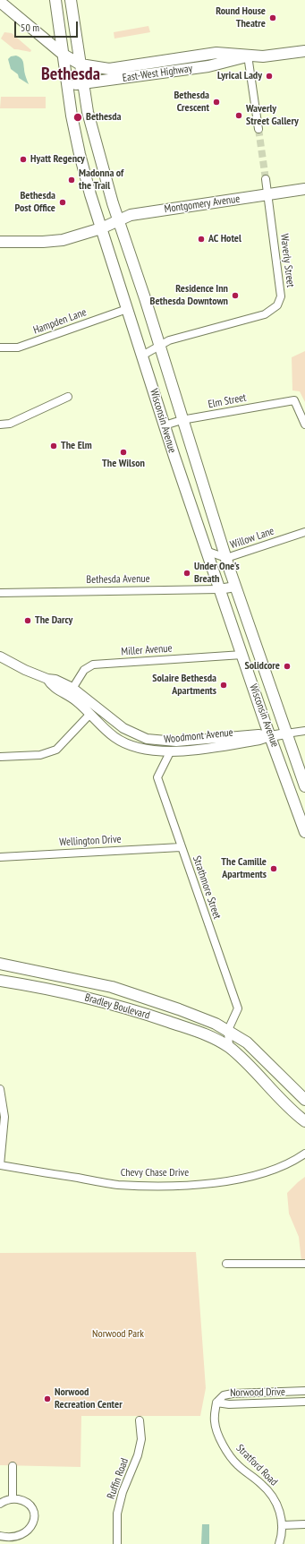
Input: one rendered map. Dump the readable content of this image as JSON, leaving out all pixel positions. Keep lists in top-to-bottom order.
{
  "streets": {
    "main road": [
      "East-West Highway",
      "Montgomery Avenue",
      "Wisconsin Avenue",
      "Bradley Boulevard"
    ],
    "street": [
      "Waverly Street",
      "Hampden Lane",
      "Elm Street",
      "Willow Lane",
      "Bethesda Avenue",
      "Miller Avenue",
      "Woodmont Avenue",
      "Wellington Drive",
      "Strathmore Street",
      "Chevy Chase Drive",
      "Norwood Drive",
      "Stratford Road",
      "Ruffin Road"
    ]
  },
  "crossings": [
    ["East-West Highway", "Wisconsin Avenue"],
    ["Montgomery Avenue", "Waverly Street"],
    ["Montgomery Avenue", "Wisconsin Avenue"],
    ["Waverly Street", "Wisconsin Avenue"],
    ["Hampden Lane", "Wisconsin Avenue"],
    ["Elm Street", "Wisconsin Avenue"],
    ["Wisconsin Avenue", "Willow Lane"],
    ["Wisconsin Avenue", "Bethesda Avenue"],
    ["Wisconsin Avenue", "Miller Avenue"],
    ["Wisconsin Avenue", "Woodmont Avenue"],
    ["Miller Avenue", "Woodmont Avenue"],
    ["Woodmont Avenue", "Strathmore Street"],
    ["Wellington Drive", "Strathmore Street"],
    ["Strathmore Street", "Bradley Boulevard"],
    ["Norwood Drive", "Stratford Road"]
  ],
  "districts": ["Bethesda"],
  "parks": ["Norwood Park"],
  "places": [
    "Round House Theatre",
    "Lyrical Lady",
    "Bethesda Crescent",
    "Waverly Street Gallery",
    "Bethesda",
    "Hyatt Regency",
    "Madonna of the Trail",
    "Bethesda Post Office",
    "AC Hotel",
    "Residence Inn Bethesda Downtown",
    "The Elm",
    "The Wilson",
    "Under One's Breath",
    "The Darcy",
    "Solidcore",
    "Solaire Bethesda Apartments",
    "The Camille Apartments",
    "Norwood Recreation Center"
  ],
  "scale_bar": "50 m"
}
